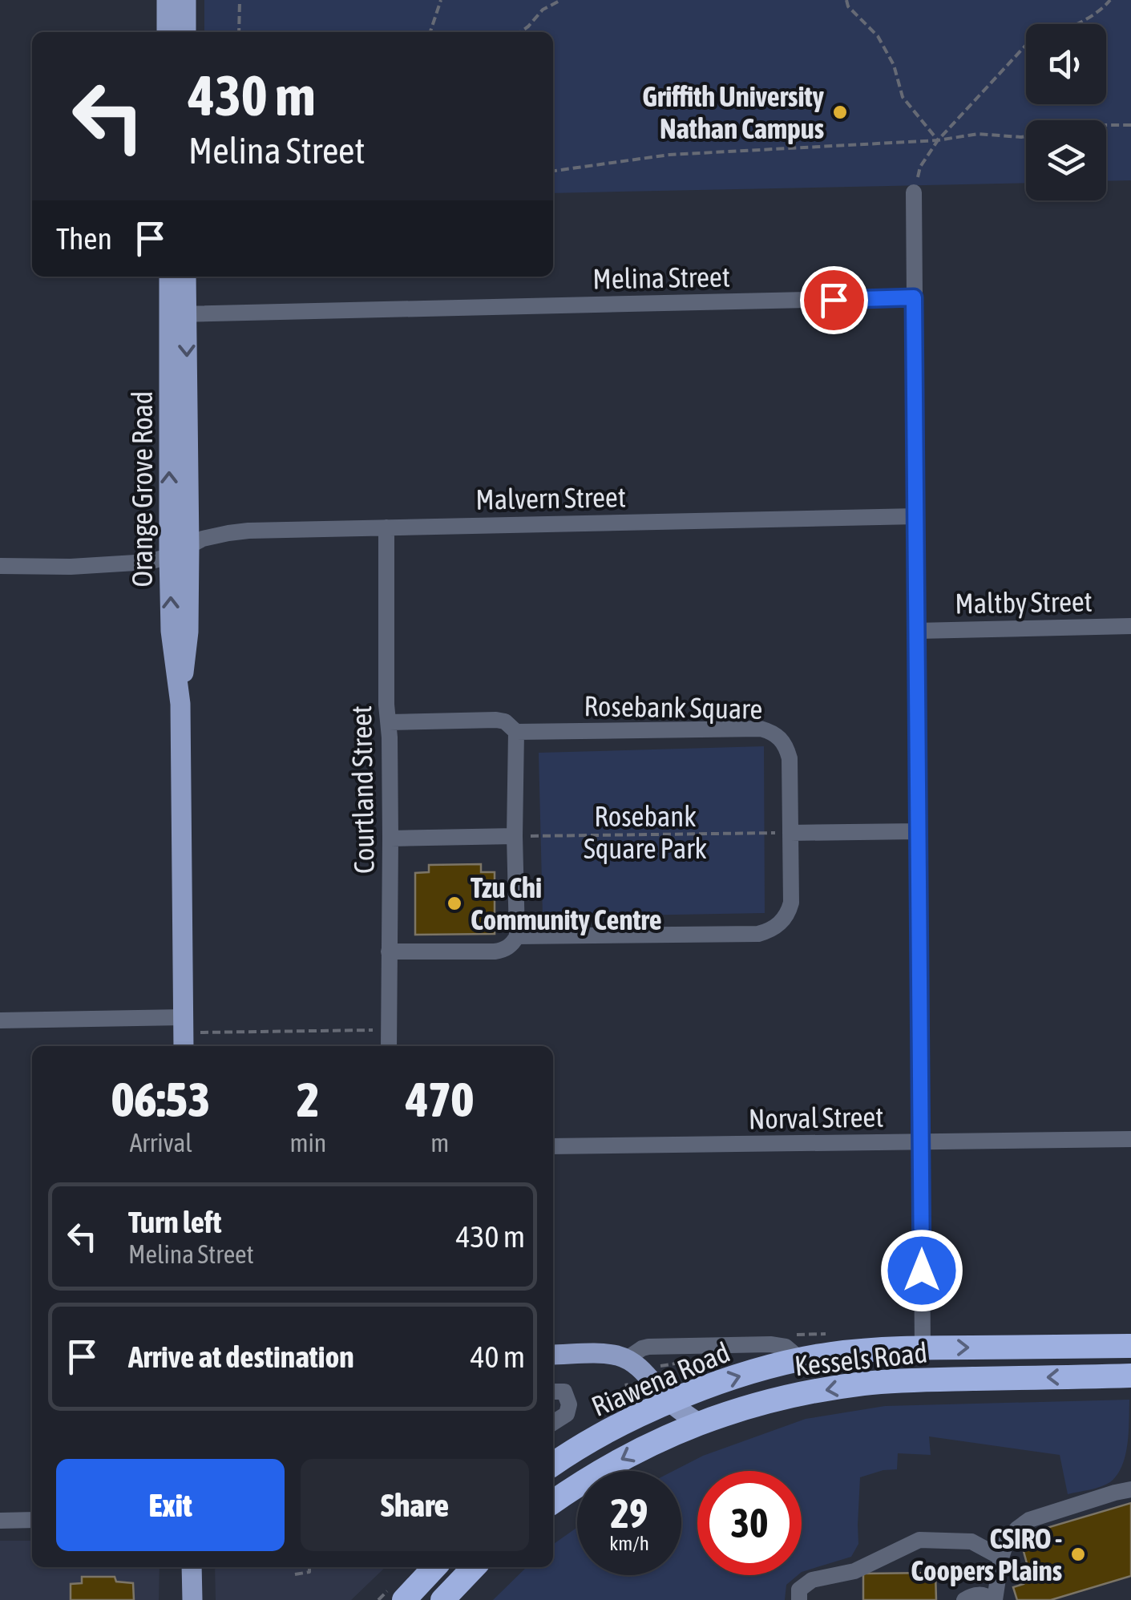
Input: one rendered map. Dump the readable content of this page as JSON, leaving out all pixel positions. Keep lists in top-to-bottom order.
{
  "streets": {
    "highway": ["Kessels Road", "Riawena Road"],
    "main road": ["Orange Grove Road"],
    "street": [
      "Melina Street",
      "Malvern Street",
      "Maltby Street",
      "Rosebank Square",
      "Courtland Street",
      "Norval Street"
    ]
  },
  "crossings": [
    ["Melina Street", "Orange Grove Road"],
    ["Orange Grove Road", "Malvern Street"],
    ["Malvern Street", "Courtland Street"],
    ["Rosebank Square", "Courtland Street"],
    ["Kessels Road", "Riawena Road"]
  ],
  "parks": ["Rosebank Square Park"],
  "places": ["Griffith University Nathan Campus", "Tzu Chi Community Centre", "CSIRO - Coopers Plains"],
  "page": {
    "turn": ["430 m", "Melina Street"],
    "then": "Then",
    "eta": [
      "06:53",
      "Arrival",
      "2",
      "min",
      "470",
      "m"
    ],
    "list": [
      {
        "name": "Turn left",
        "note": "Melina Street",
        "value": "430 m"
      },
      {
        "name": "Arrive at destination",
        "value": "40 m"
      }
    ],
    "buttons": ["Exit", "Share"],
    "speed": "29 km/h",
    "limit": "30"
  }
}
